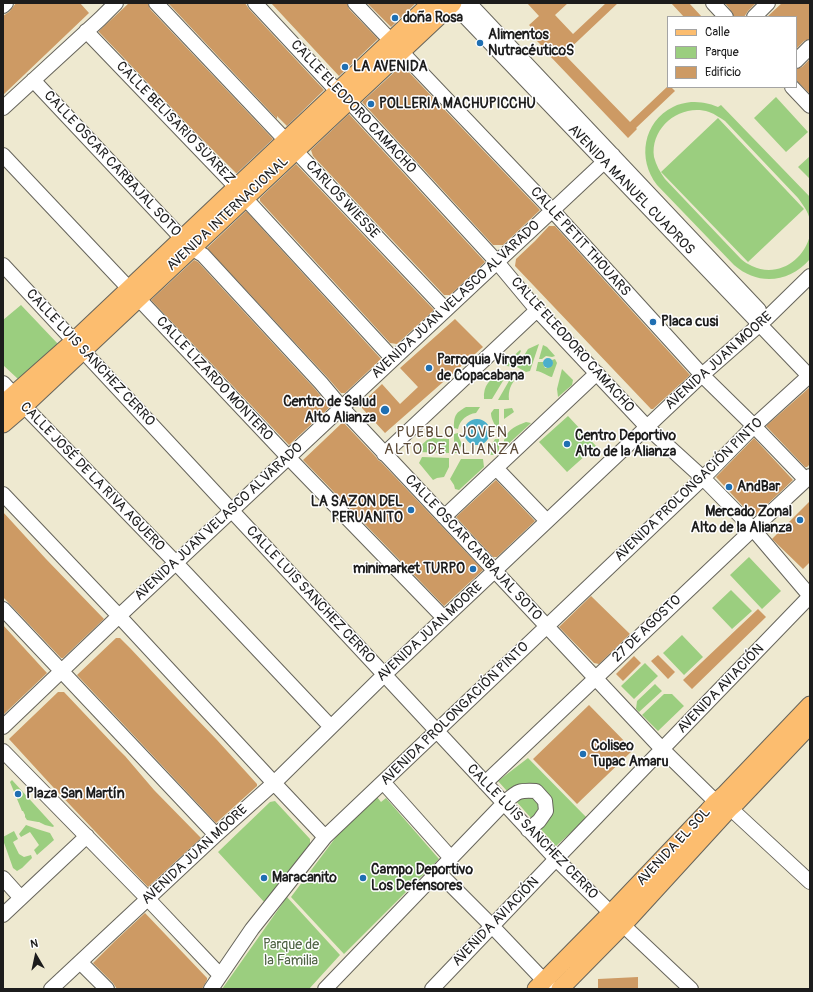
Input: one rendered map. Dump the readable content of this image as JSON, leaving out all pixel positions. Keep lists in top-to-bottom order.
{
  "streets": {
    "main road": ["AVENIDA INTERNACIONAL", "AVENIDA EL SOL"],
    "street": [
      "CALLE ELEODORO CAMACHO",
      "CALLE BELISARIO SUAREZ",
      "CALLE OSCAR CARBAJAL SOTO",
      "AVENIDA MANUEL CUADROS",
      "CARLOS WIESSE",
      "CALLE PETIT THOUARS",
      "AVENIDA JUAN VELASCO ALVARADO",
      "CALLE LUIS SANCHEZ CERRO",
      "AVENIDA JUAN MOORE",
      "CALLE LIZARDO MONTERO",
      "CALLE JOSÉ DE LA RIVA AGUERO",
      "AVENIDA PROLONGACIÓN PINTO",
      "27 DE AGOSTO",
      "AVENIDA AVIACIÓN"
    ]
  },
  "crossings": [
    ["CALLE ELEODORO CAMACHO", "AVENIDA INTERNACIONAL"],
    ["CALLE ELEODORO CAMACHO", "AVENIDA JUAN VELASCO ALVARADO"],
    ["CALLE ELEODORO CAMACHO", "AVENIDA JUAN MOORE"],
    ["CALLE ELEODORO CAMACHO", "AVENIDA PROLONGACIÓN PINTO"],
    ["CALLE ELEODORO CAMACHO", "27 DE AGOSTO"],
    ["CALLE ELEODORO CAMACHO", "AVENIDA AVIACIÓN"],
    ["CALLE BELISARIO SUAREZ", "AVENIDA INTERNACIONAL"],
    ["CALLE BELISARIO SUAREZ", "AVENIDA JUAN VELASCO ALVARADO"],
    ["CALLE OSCAR CARBAJAL SOTO", "AVENIDA INTERNACIONAL"],
    ["CALLE OSCAR CARBAJAL SOTO", "AVENIDA JUAN VELASCO ALVARADO"],
    ["CALLE OSCAR CARBAJAL SOTO", "AVENIDA JUAN MOORE"],
    ["CALLE OSCAR CARBAJAL SOTO", "AVENIDA PROLONGACIÓN PINTO"],
    ["CALLE OSCAR CARBAJAL SOTO", "27 DE AGOSTO"],
    ["CALLE OSCAR CARBAJAL SOTO", "AVENIDA AVIACIÓN"],
    ["CALLE OSCAR CARBAJAL SOTO", "AVENIDA EL SOL"],
    ["AVENIDA MANUEL CUADROS", "AVENIDA INTERNACIONAL"],
    ["AVENIDA MANUEL CUADROS", "AVENIDA JUAN VELASCO ALVARADO"],
    ["AVENIDA MANUEL CUADROS", "AVENIDA JUAN MOORE"],
    ["AVENIDA MANUEL CUADROS", "AVENIDA PROLONGACIÓN PINTO"],
    ["CARLOS WIESSE", "AVENIDA INTERNACIONAL"],
    ["CARLOS WIESSE", "AVENIDA JUAN VELASCO ALVARADO"],
    ["AVENIDA INTERNACIONAL", "CALLE PETIT THOUARS"],
    ["AVENIDA INTERNACIONAL", "CALLE LUIS SANCHEZ CERRO"],
    ["AVENIDA INTERNACIONAL", "CALLE LIZARDO MONTERO"],
    ["AVENIDA INTERNACIONAL", "CALLE JOSÉ DE LA RIVA AGUERO"],
    ["CALLE PETIT THOUARS", "AVENIDA JUAN VELASCO ALVARADO"],
    ["CALLE PETIT THOUARS", "AVENIDA JUAN MOORE"],
    ["CALLE PETIT THOUARS", "AVENIDA PROLONGACIÓN PINTO"],
    ["CALLE PETIT THOUARS", "27 DE AGOSTO"],
    ["AVENIDA JUAN VELASCO ALVARADO", "CALLE LUIS SANCHEZ CERRO"],
    ["AVENIDA JUAN VELASCO ALVARADO", "CALLE LIZARDO MONTERO"],
    ["AVENIDA JUAN VELASCO ALVARADO", "CALLE JOSÉ DE LA RIVA AGUERO"],
    ["CALLE LUIS SANCHEZ CERRO", "AVENIDA JUAN MOORE"],
    ["CALLE LUIS SANCHEZ CERRO", "AVENIDA PROLONGACIÓN PINTO"],
    ["CALLE LUIS SANCHEZ CERRO", "27 DE AGOSTO"],
    ["CALLE LUIS SANCHEZ CERRO", "AVENIDA AVIACIÓN"],
    ["CALLE LUIS SANCHEZ CERRO", "AVENIDA EL SOL"],
    ["AVENIDA JUAN MOORE", "CALLE LIZARDO MONTERO"],
    ["AVENIDA JUAN MOORE", "CALLE JOSÉ DE LA RIVA AGUERO"]
  ],
  "districts": ["PUEBLO JOVEN ALTO DE ALIANZA"],
  "parks": ["Parque de la Familia"],
  "places": [
    "doña Rosa",
    "Alimentos NutracéuticoS",
    "LA AVENIDA",
    "POLLERIA MACHUPICCHU",
    "Placa cusi",
    "Parroquia Virgen de Copacabana",
    "Centro de Salud Alto Alianza",
    "Centro Deportivo Alto de la Alianza",
    "AndBar",
    "LA SAZON DEL PERUANITO",
    "Mercado Zonal Alto de la Alianza",
    "minimarket TURPO",
    "Coliseo Tupac Amaru",
    "Plaza San Martín",
    "Maracanito",
    "Campo Deportivo Los Defensores"
  ],
  "legend": ["Calle", "Parque", "Edificio"],
  "north": "top"
}
